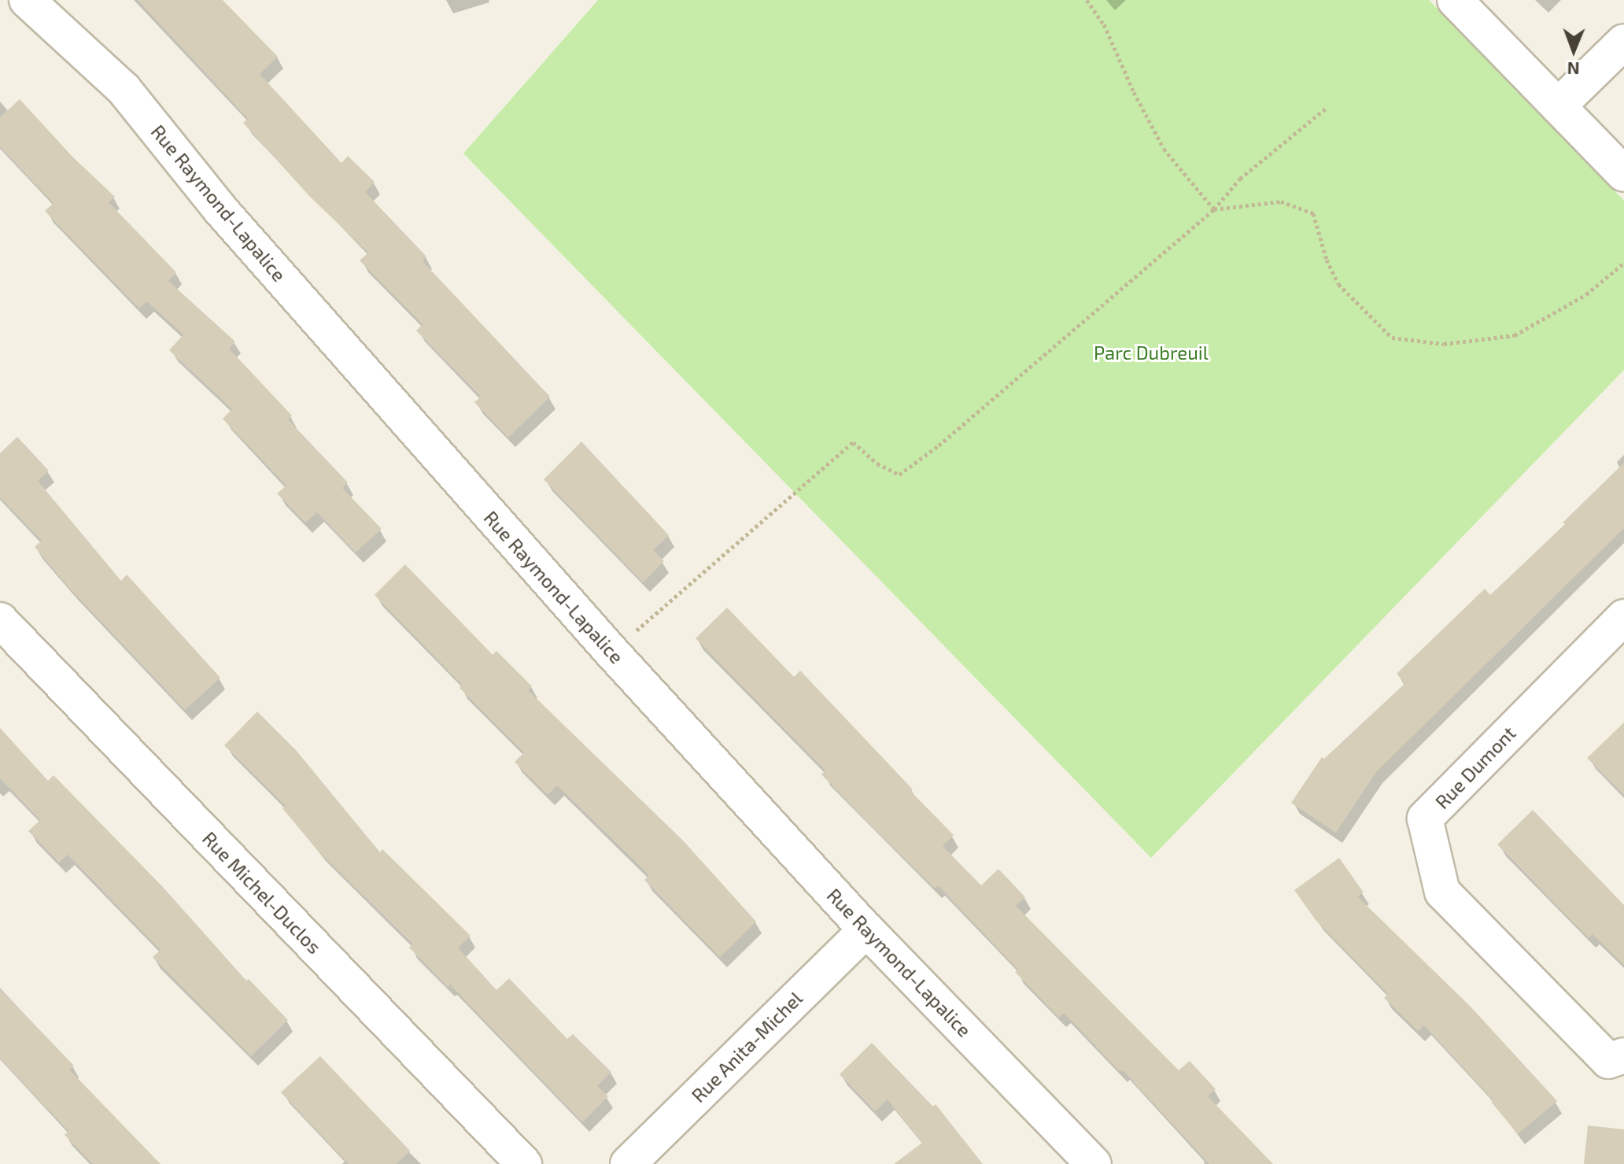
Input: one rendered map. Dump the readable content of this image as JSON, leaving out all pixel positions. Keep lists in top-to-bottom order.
{
  "streets": {
    "street": [
      "Rue Raymond-Lapalice",
      "Rue Dumont",
      "Rue Michel-Duclos",
      "Rue Anita-Michel"
    ]
  },
  "crossings": [
    ["Rue Raymond-Lapalice", "Rue Anita-Michel"]
  ],
  "parks": ["Parc Dubreuil"],
  "north": "bottom"
}
